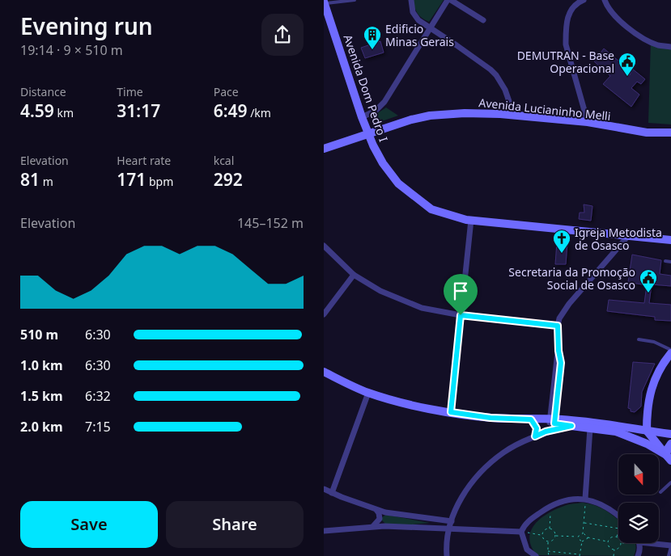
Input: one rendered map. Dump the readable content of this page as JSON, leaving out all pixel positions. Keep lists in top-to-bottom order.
{
  "streets": {
    "street": ["Avenida Dom Pedro I", "Avenida Lucianinho Melli"]
  },
  "crossings": [
    ["Avenida Dom Pedro I", "Avenida Lucianinho Melli"]
  ],
  "places": {
    "building": ["Edificio Minas Gerais"],
    "public building": ["DEMUTRAN - Base Operacional", "Secretaria da Promoção Social de Osasco"],
    "church": ["Igreja Metodista de Osasco"]
  },
  "north": "bottom",
  "page": {
    "heading": ["Evening run", "19:14 · 9 × 510 m"],
    "stats": [
      ["Distance", "4.59 km"],
      ["Time", "31:17"],
      ["Pace", "6:49 /km"],
      ["Elevation", "81 m"],
      ["Heart rate", "171 bpm"],
      ["kcal", "292"]
    ],
    "chart": ["Elevation", "145–152 m"],
    "list": [
      {
        "name": "510 m",
        "note": "6:30"
      },
      {
        "name": "1.0 km",
        "note": "6:30"
      },
      {
        "name": "1.5 km",
        "note": "6:32"
      },
      {
        "name": "2.0 km",
        "note": "7:15"
      }
    ],
    "buttons": ["Save", "Share"]
  }
}
